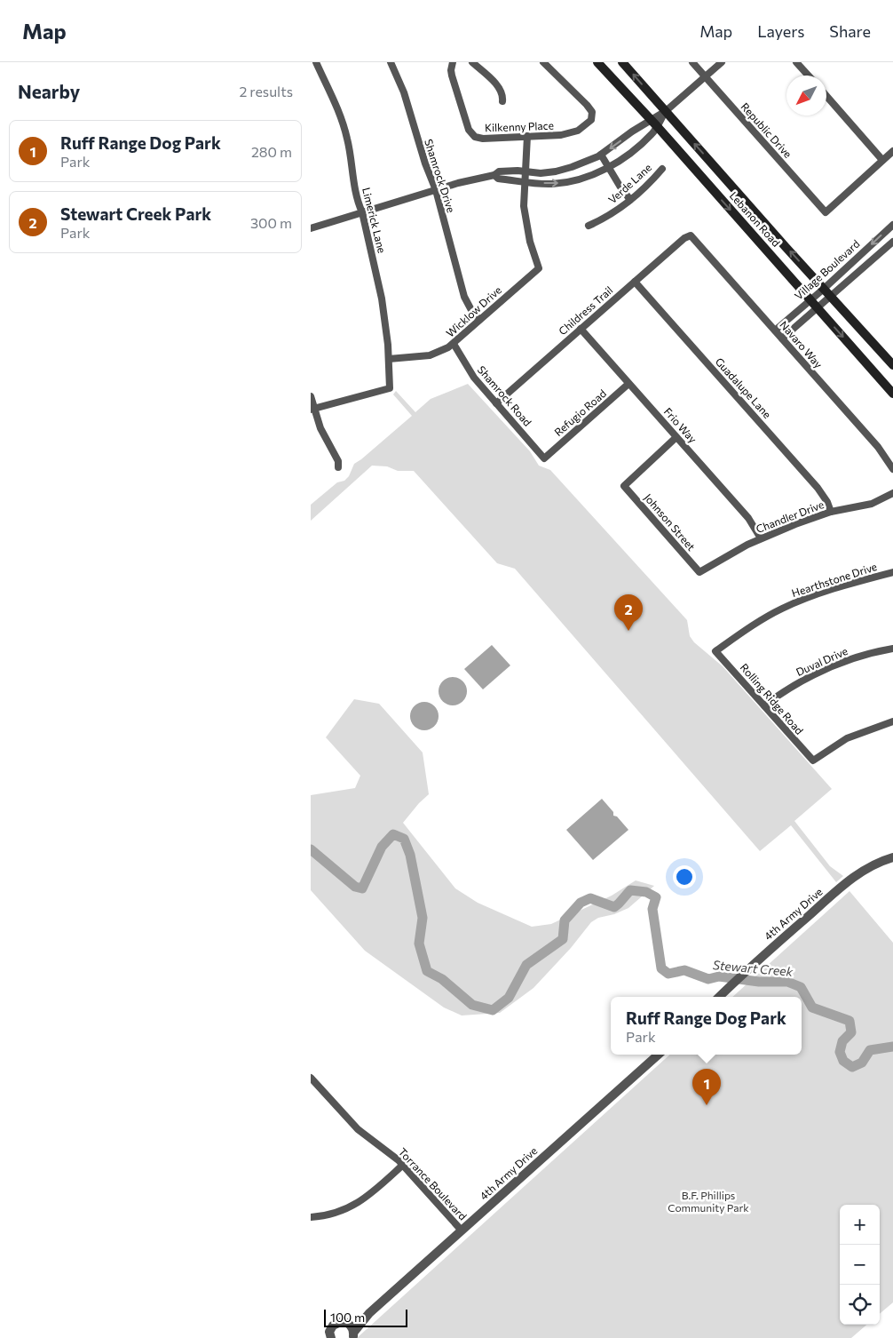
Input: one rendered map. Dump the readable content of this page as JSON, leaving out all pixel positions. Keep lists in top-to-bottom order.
{
  "streets": {
    "main road": ["Lebanon Road"],
    "street": [
      "Kilkenny Place",
      "Republic Drive",
      "Shamrock Drive",
      "Verde Lane",
      "Limerick Lane",
      "Village Boulevard",
      "Childress Trail",
      "Wicklow Drive",
      "Navaro Way",
      "Guadalupe Lane",
      "Shamrock Road",
      "Refugio Road",
      "Frio Way",
      "Chandler Drive",
      "Johnson Street",
      "Hearthstone Drive",
      "Duval Drive",
      "Rolling Ridge Road",
      "4th Army Drive",
      "Torrance Boulevard"
    ]
  },
  "crossings": [
    ["Shamrock Drive", "Wicklow Drive"],
    ["Lebanon Road", "Village Boulevard"],
    ["Limerick Lane", "Wicklow Drive"],
    ["Village Boulevard", "Navaro Way"],
    ["Childress Trail", "Navaro Way"],
    ["Childress Trail", "Guadalupe Lane"],
    ["Childress Trail", "Shamrock Road"],
    ["Childress Trail", "Frio Way"],
    ["Wicklow Drive", "Shamrock Road"],
    ["Guadalupe Lane", "Chandler Drive"],
    ["Shamrock Road", "Refugio Road"],
    ["Refugio Road", "Frio Way"],
    ["Frio Way", "Chandler Drive"],
    ["Frio Way", "Johnson Street"],
    ["Chandler Drive", "Johnson Street"],
    ["Hearthstone Drive", "Rolling Ridge Road"],
    ["Duval Drive", "Rolling Ridge Road"],
    ["4th Army Drive", "Torrance Boulevard"]
  ],
  "water": ["Stewart Creek"],
  "parks": ["B.F. Phillips Community Park"],
  "scale_bar": "100 m",
  "north": "bottom left",
  "page": {
    "header": "Map",
    "nav": ["Map", "Layers", "Share"],
    "heading": ["Nearby", "2 results"],
    "list": [
      {
        "mark": "1",
        "name": "Ruff Range Dog Park",
        "note": "Park",
        "value": "280 m"
      },
      {
        "mark": "2",
        "name": "Stewart Creek Park",
        "note": "Park",
        "value": "300 m"
      }
    ],
    "pins": ["2", "1"],
    "popup": ["Ruff Range Dog Park", "Park"],
    "map_buttons": ["+", "−"],
    "scale": "100 m"
  }
}
